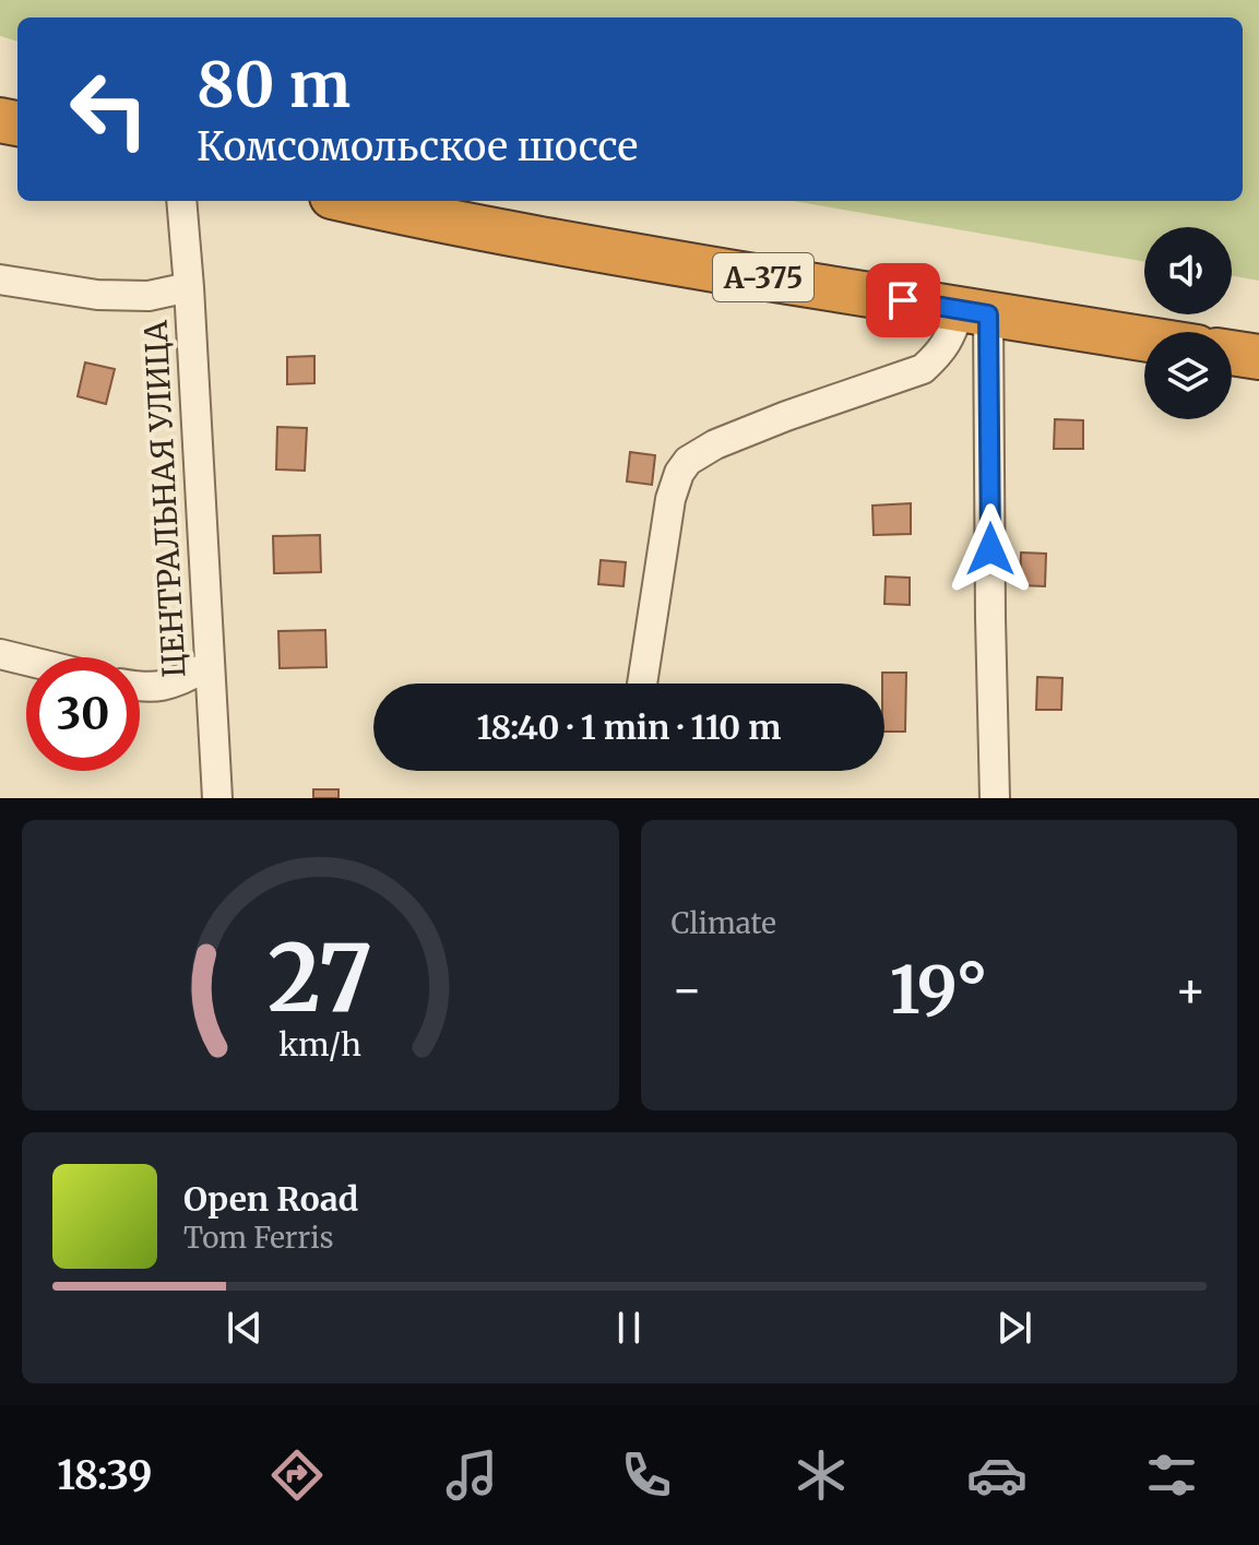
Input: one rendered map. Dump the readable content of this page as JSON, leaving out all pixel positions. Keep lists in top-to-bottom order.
{
  "streets": {
    "highway": ["А-375"],
    "street": ["ЦЕНТРАЛЬНАЯ УЛИЦА"]
  },
  "page": {
    "turn": ["80 m", "Комсомольское шоссе"],
    "limit": "30",
    "trip": "18:40 · 1 min · 110 m",
    "tile": "Climate",
    "heat": ["−", "19°", "+"],
    "song": ["Open Road", "Tom Ferris"],
    "tabs": "18:39",
    "gauge": ["27", "km/h"]
  }
}
